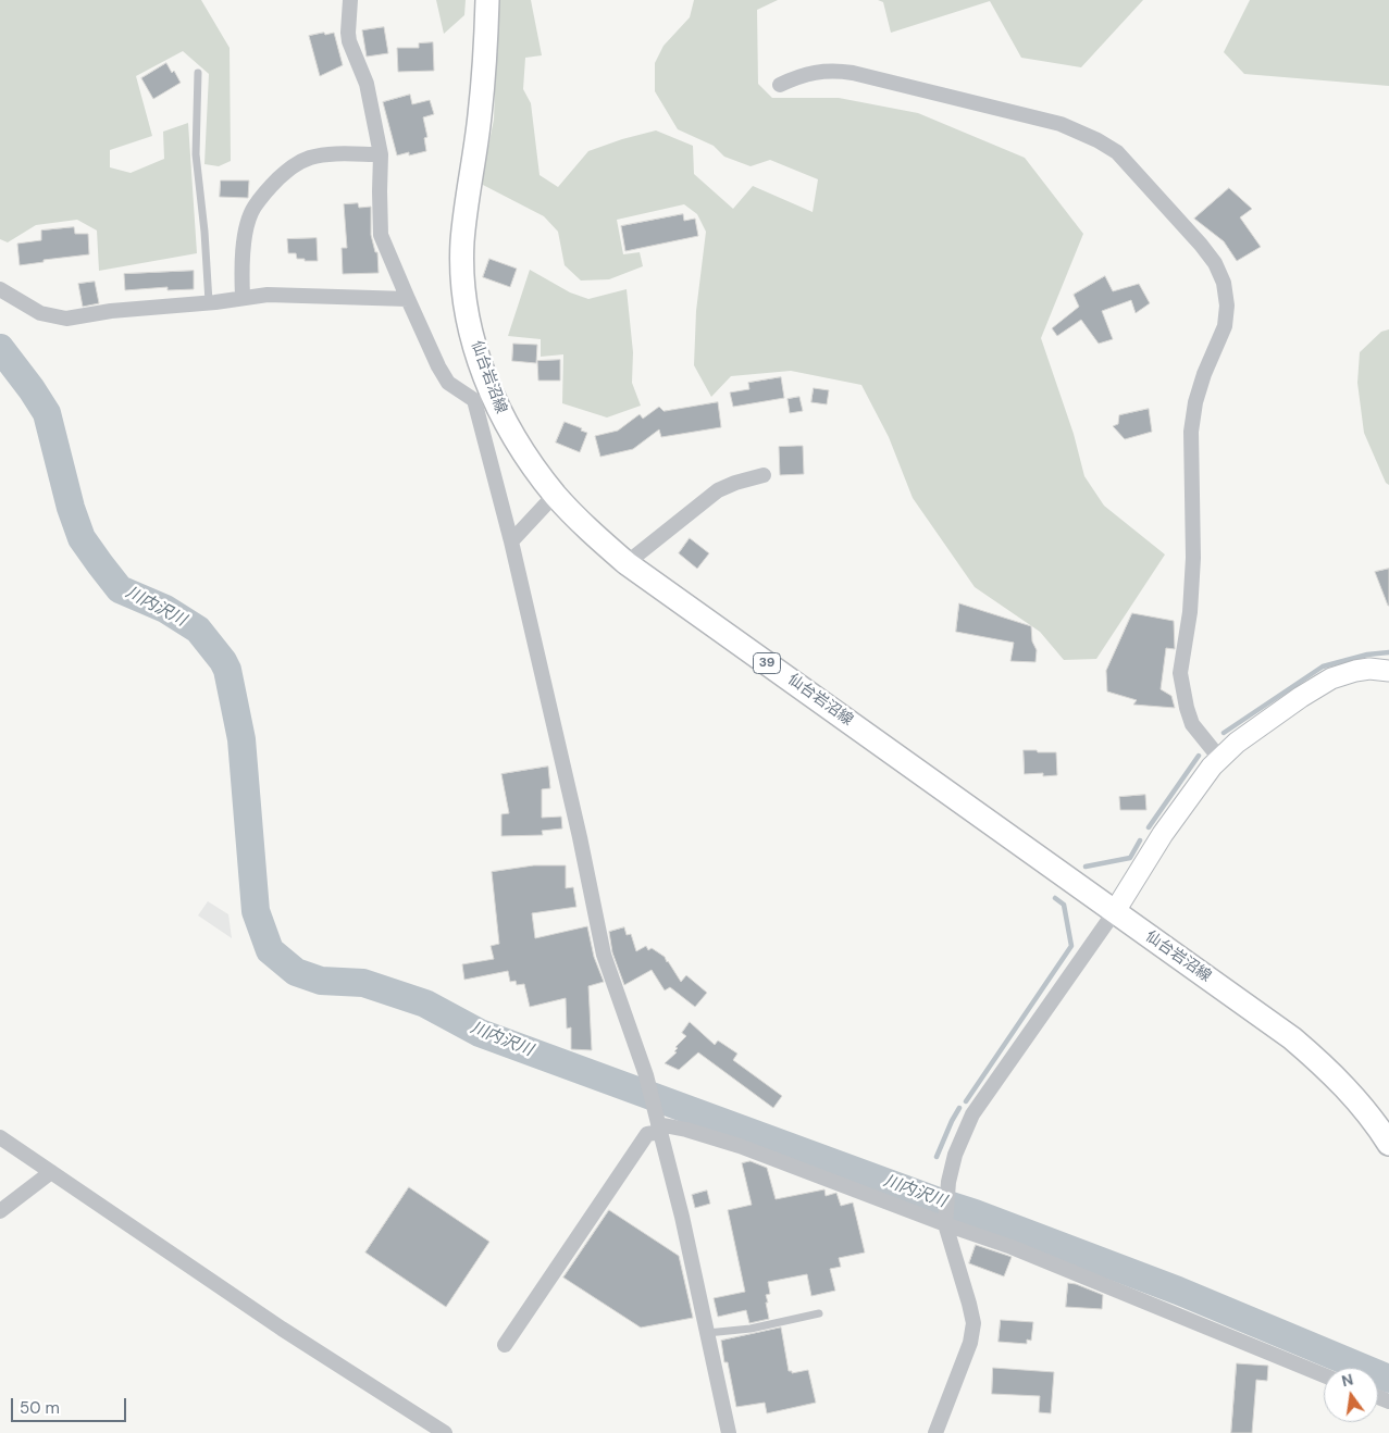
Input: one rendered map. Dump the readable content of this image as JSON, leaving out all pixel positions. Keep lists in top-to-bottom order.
{
  "streets": {
    "main road": ["仙台岩沼線", "39"]
  },
  "water": ["川内沢川"],
  "scale_bar": "50 m",
  "north": "top"
}
